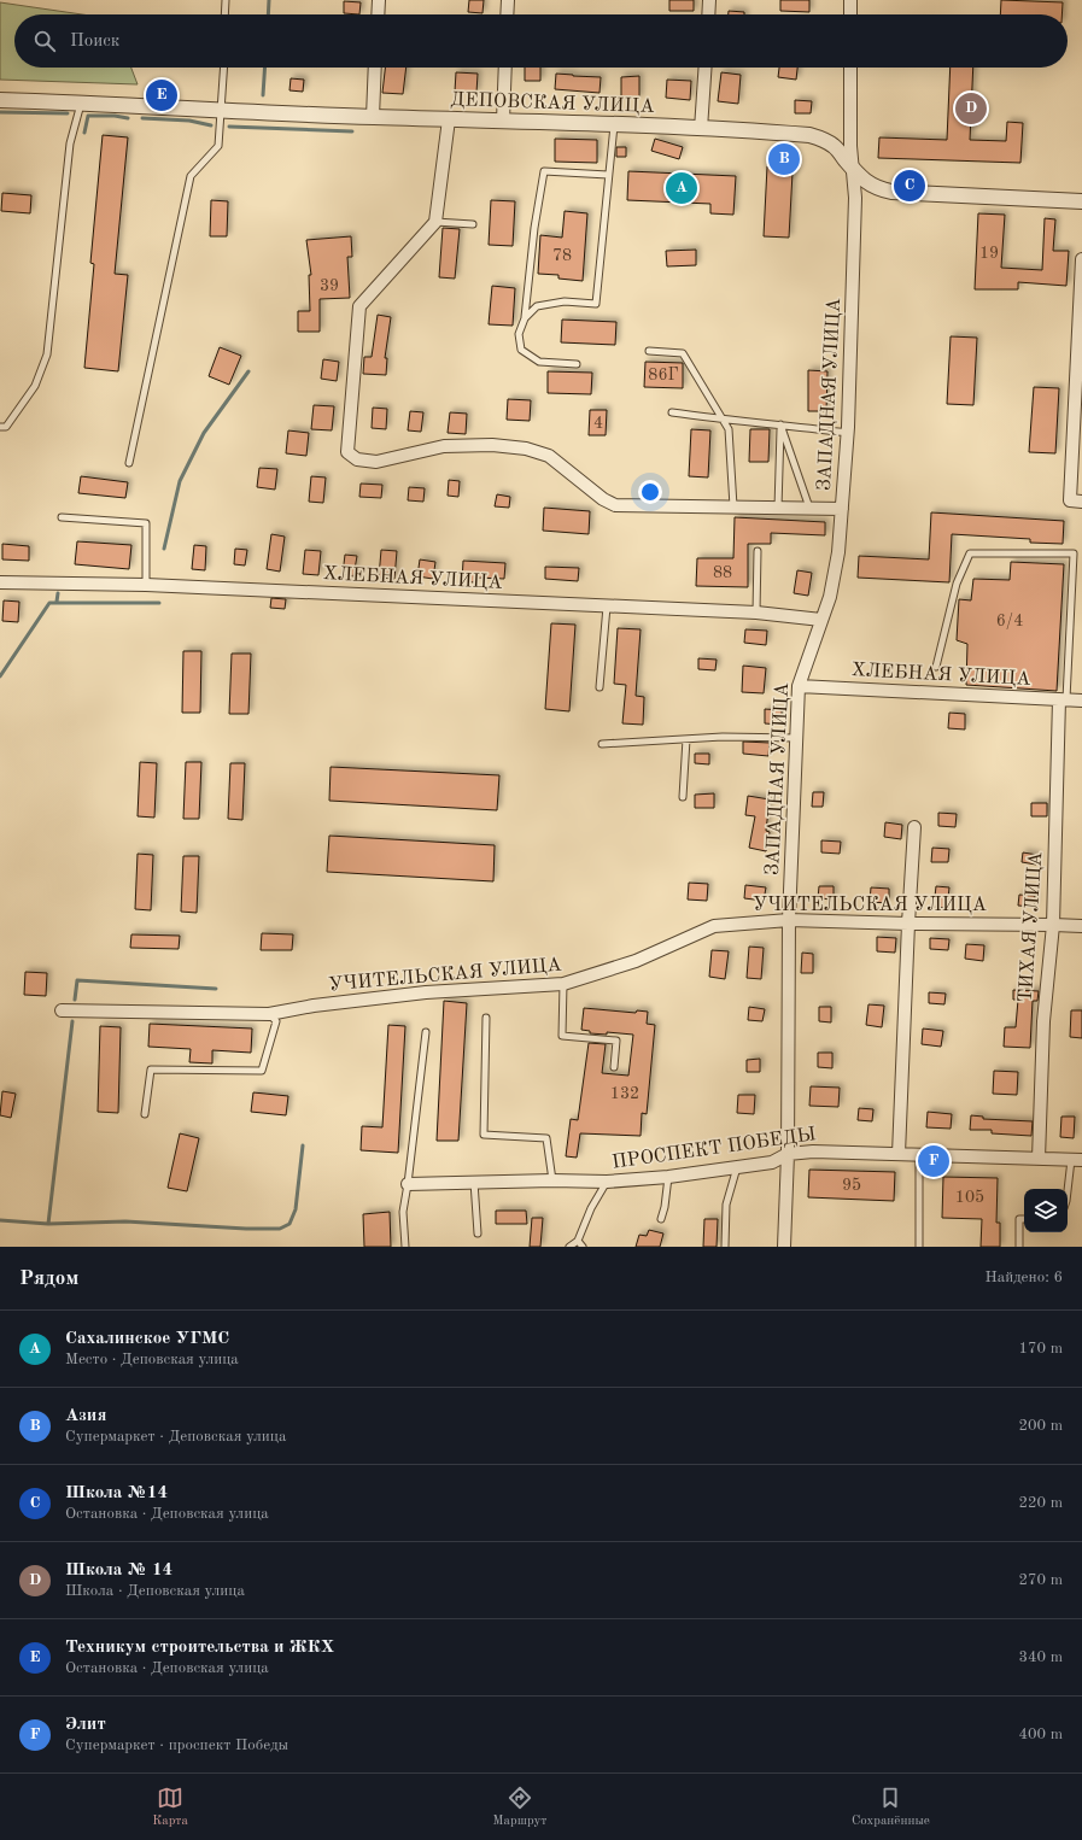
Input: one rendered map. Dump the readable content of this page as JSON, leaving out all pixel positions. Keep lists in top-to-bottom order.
{
  "streets": {
    "street": [
      "ДЕПОВСКАЯ УЛИЦА",
      "ЗАПАДНАЯ УЛИЦА",
      "ХЛЕБНАЯ УЛИЦА",
      "УЧИТЕЛЬСКАЯ УЛИЦА",
      "ТИХАЯ УЛИЦА",
      "ПРОСПЕКТ ПОБЕДЫ"
    ]
  },
  "crossings": [
    ["ДЕПОВСКАЯ УЛИЦА", "ЗАПАДНАЯ УЛИЦА"],
    ["ЗАПАДНАЯ УЛИЦА", "ХЛЕБНАЯ УЛИЦА"],
    ["ЗАПАДНАЯ УЛИЦА", "УЧИТЕЛЬСКАЯ УЛИЦА"],
    ["ЗАПАДНАЯ УЛИЦА", "ПРОСПЕКТ ПОБЕДЫ"],
    ["ХЛЕБНАЯ УЛИЦА", "ТИХАЯ УЛИЦА"],
    ["УЧИТЕЛЬСКАЯ УЛИЦА", "ТИХАЯ УЛИЦА"],
    ["ТИХАЯ УЛИЦА", "ПРОСПЕКТ ПОБЕДЫ"]
  ],
  "house_numbers": [
    "19",
    "78",
    "39",
    "86Г",
    "4",
    "88",
    "6/4",
    "132",
    "95",
    "105"
  ],
  "page": {
    "search": "Поиск",
    "pins": [
      "E",
      "D",
      "B",
      "C",
      "A",
      "F"
    ],
    "heading": ["Рядом", "Найдено: 6"],
    "list": [
      {
        "mark": "A",
        "name": "Сахалинское УГМС",
        "note": "Место · Деповская улица",
        "value": "170 m"
      },
      {
        "mark": "B",
        "name": "Азия",
        "note": "Супермаркет · Деповская улица",
        "value": "200 m"
      },
      {
        "mark": "C",
        "name": "Школа №14",
        "note": "Остановка · Деповская улица",
        "value": "220 m"
      },
      {
        "mark": "D",
        "name": "Школа № 14",
        "note": "Школа · Деповская улица",
        "value": "270 m"
      },
      {
        "mark": "E",
        "name": "Техникум строительства и ЖКХ",
        "note": "Остановка · Деповская улица",
        "value": "340 m"
      },
      {
        "mark": "F",
        "name": "Элит",
        "note": "Супермаркет · проспект Победы",
        "value": "400 m"
      }
    ],
    "nav": ["Карта", "Маршрут", "Сохранённые"]
  }
}
